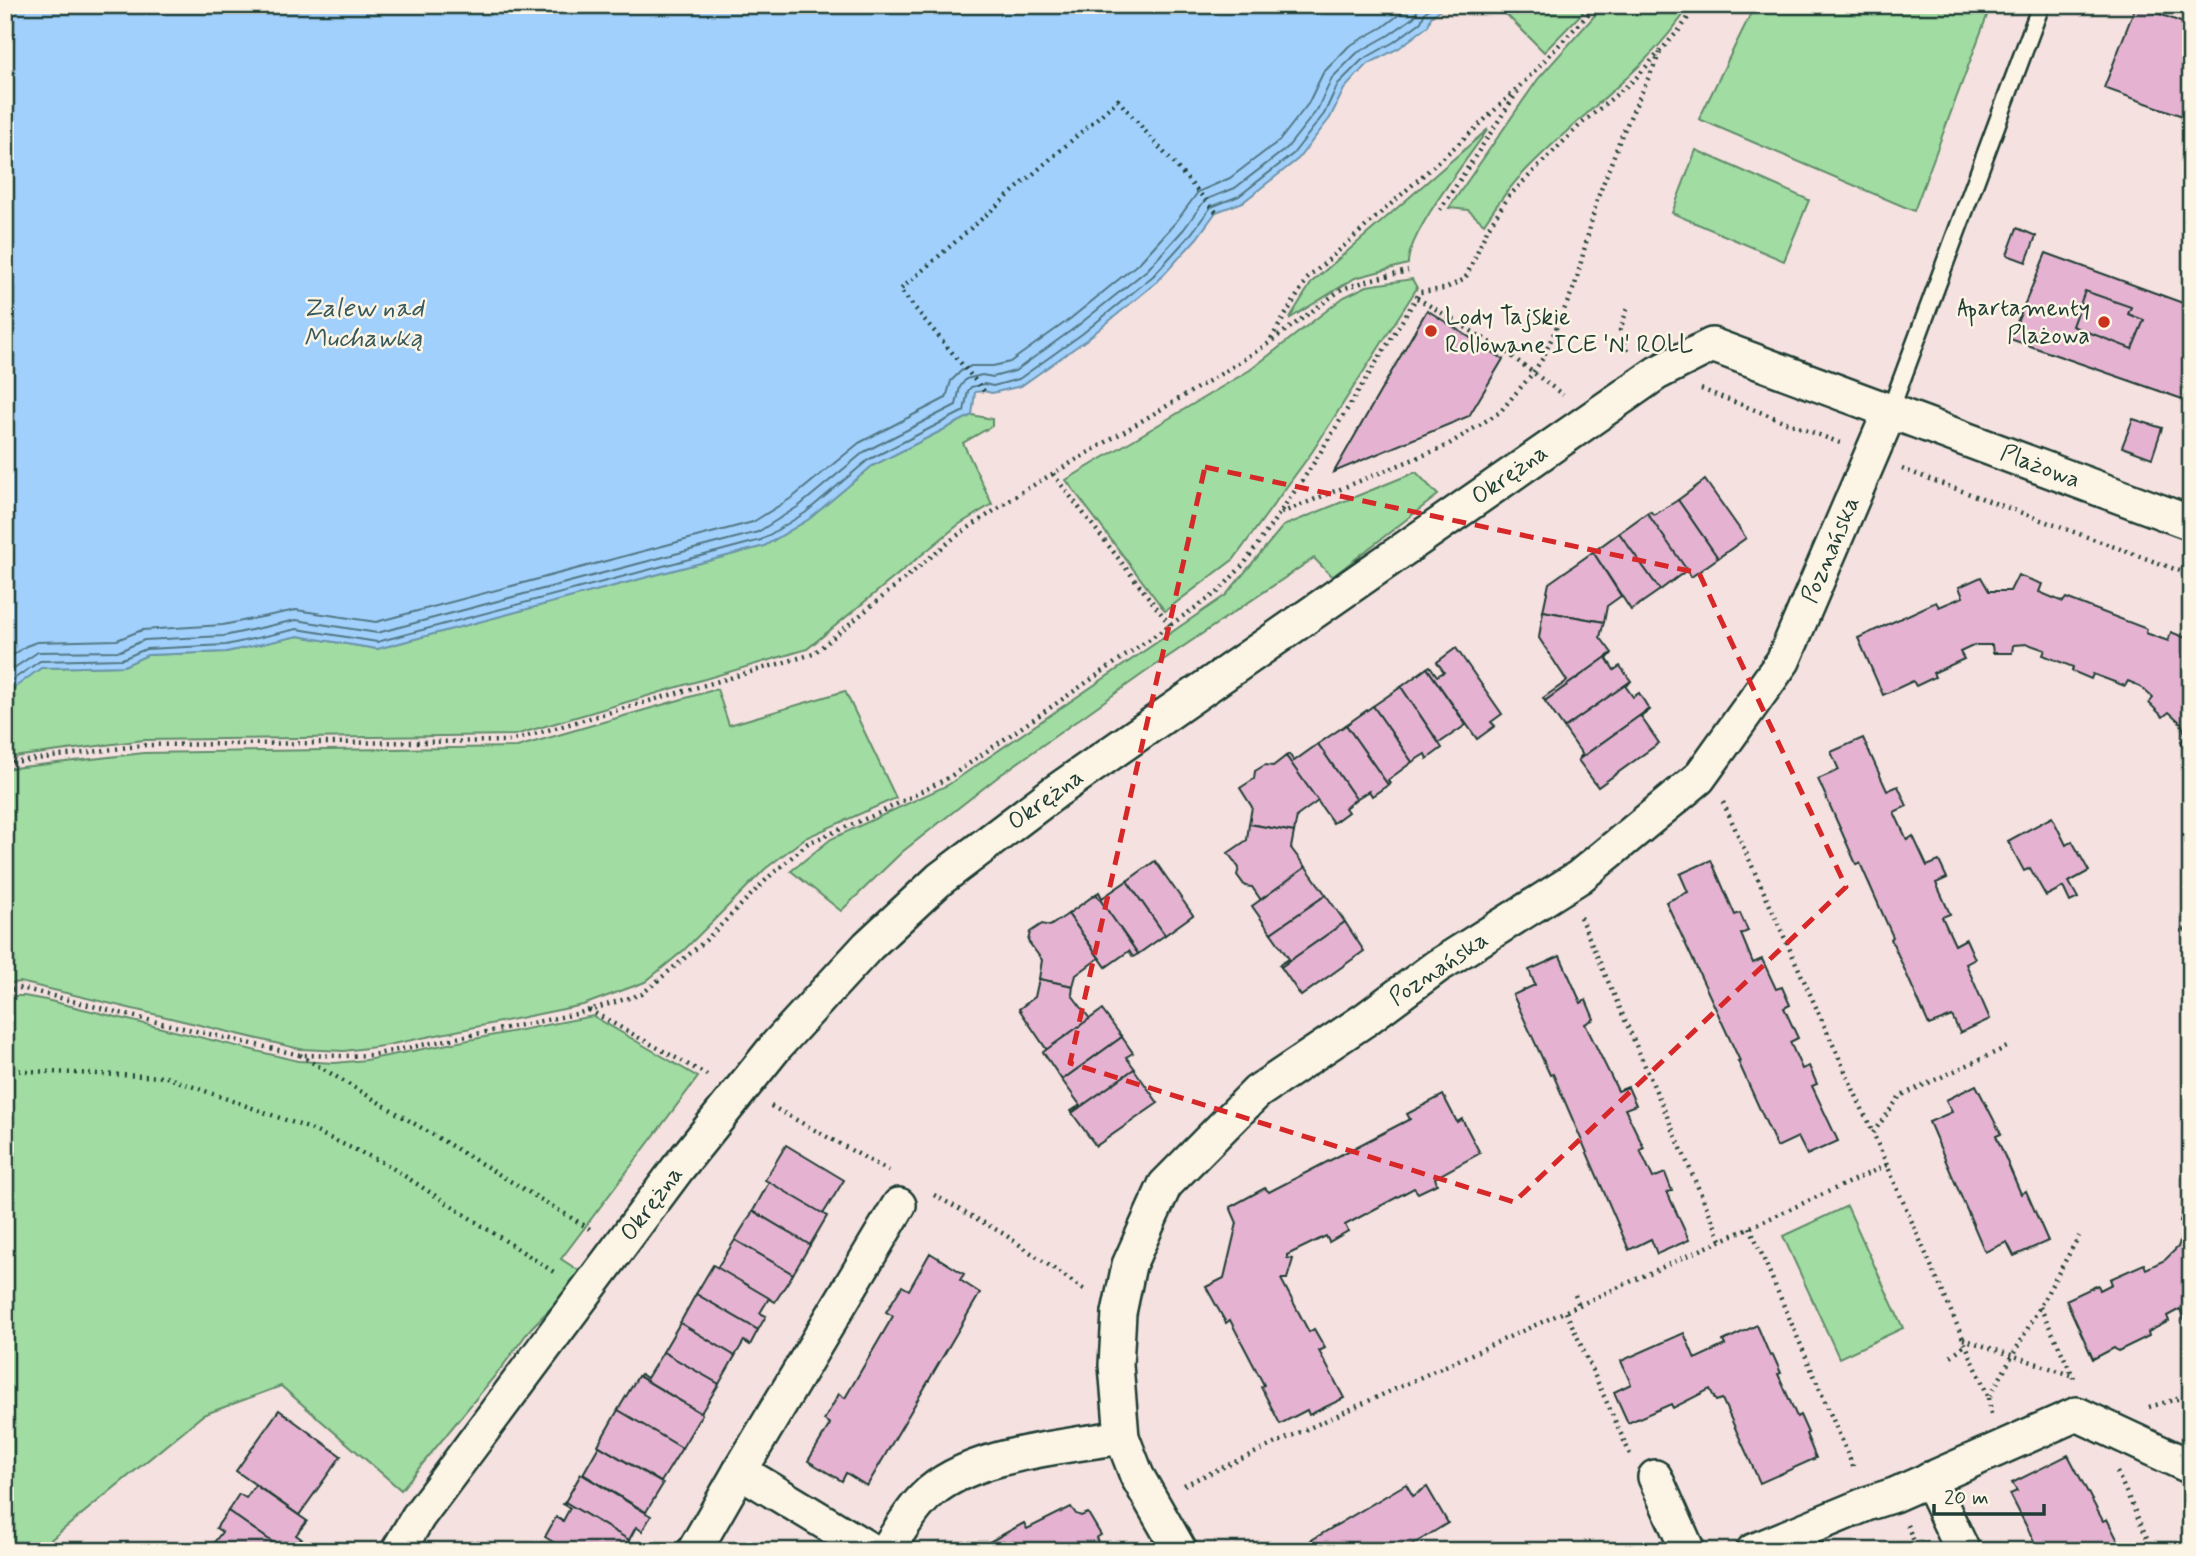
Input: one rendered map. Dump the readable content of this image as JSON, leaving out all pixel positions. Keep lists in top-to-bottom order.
{
  "streets": {
    "street": ["Plażowa", "Okrężna", "Poznańska"]
  },
  "crossings": [
    ["Plażowa", "Okrężna"],
    ["Plażowa", "Poznańska"],
    ["Okrężna", "Poznańska"]
  ],
  "water": ["Zalew nad Muchawką"],
  "places": ["Apartamenty Plażowa", "Lody Tajskie Rollowane ICE 'N' ROLL"],
  "scale_bar": "20 m"
}
